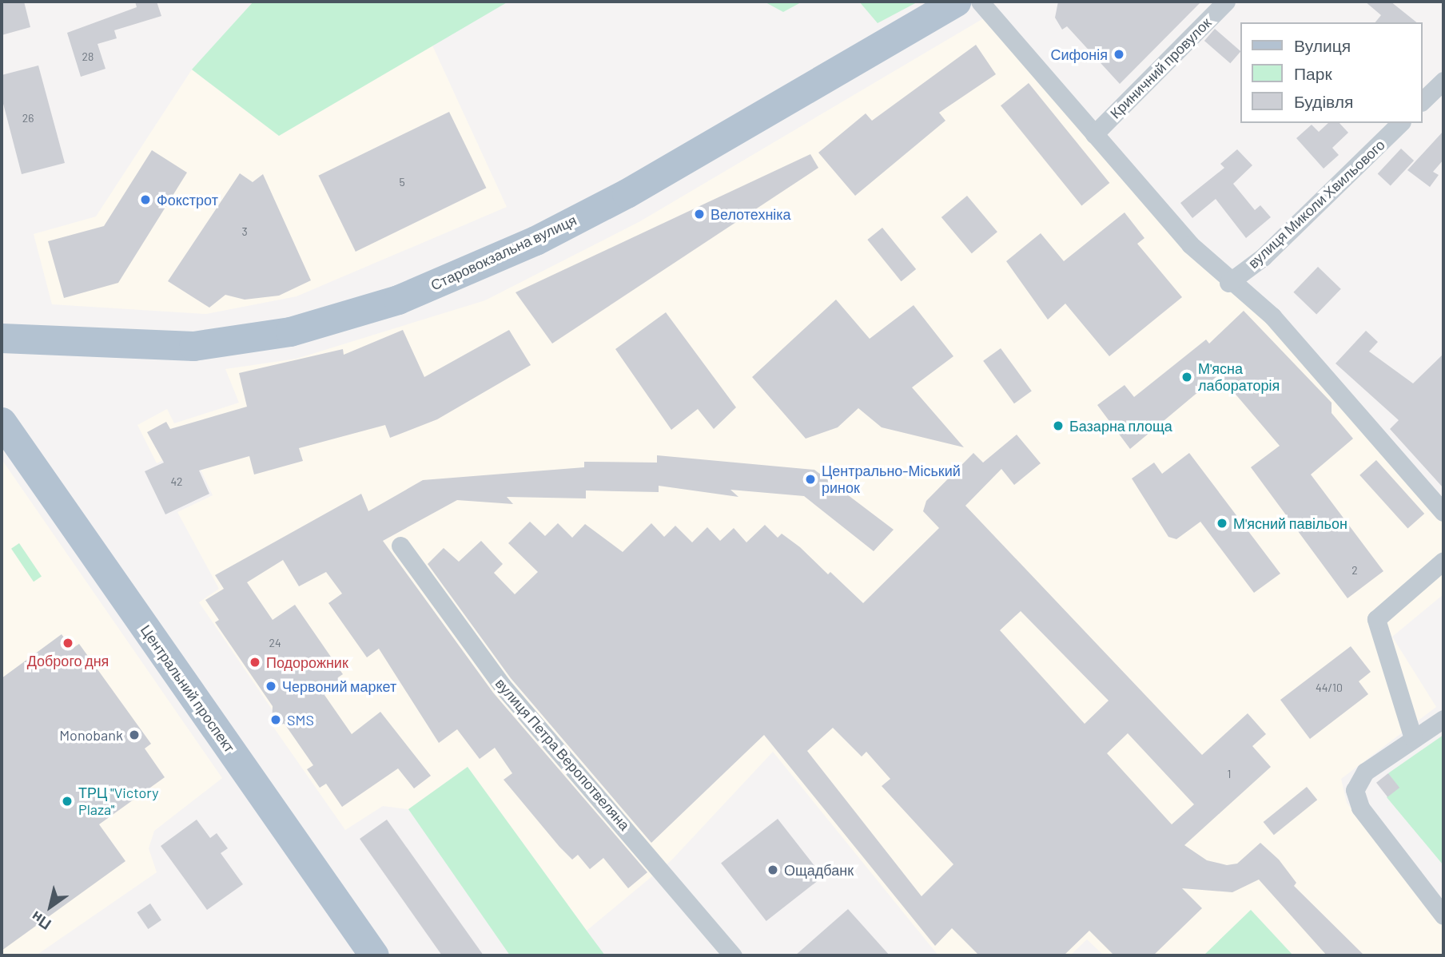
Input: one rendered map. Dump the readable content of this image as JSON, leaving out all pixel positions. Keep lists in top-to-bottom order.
{
  "streets": {
    "main road": ["Старовокзальна вулиця", "Центральний проспект"],
    "street": ["Криничний провулок", "вулиця Миколи Хвильового", "вулиця Петра Веропотвеляна"]
  },
  "places": [
    "Сифонія",
    "Фокстрот",
    "Велотехніка",
    "М'ясна лабораторія",
    "Базарна площа",
    "Центрально-Міський ринок",
    "М'ясний павільон",
    "Доброго дня",
    "Подорожник",
    "Червоний маркет",
    "SMS",
    "Monobank",
    "ТРЦ \"Victory Plaza\"",
    "Ощадбанк"
  ],
  "house_numbers": [
    "28",
    "26",
    "5",
    "3",
    "42",
    "2",
    "24",
    "44/10",
    "1"
  ],
  "legend": ["Вулиця", "Парк", "Будівля"],
  "north": "bottom left"
}
